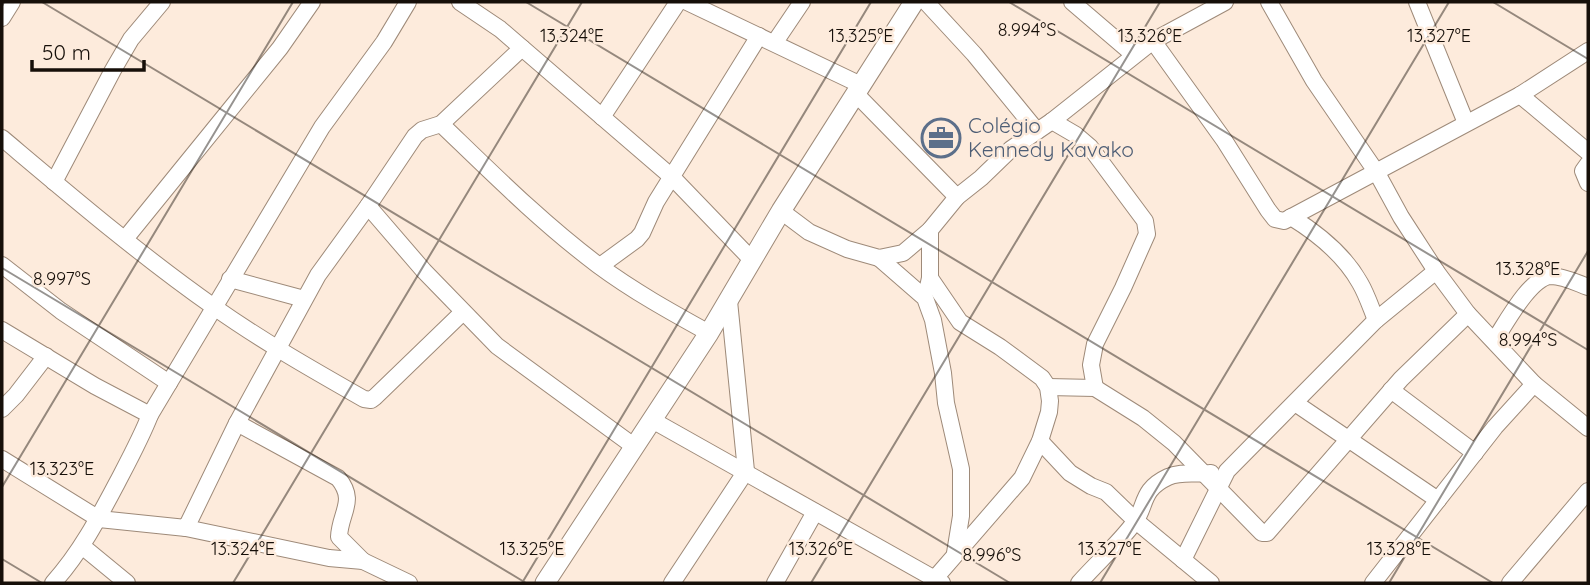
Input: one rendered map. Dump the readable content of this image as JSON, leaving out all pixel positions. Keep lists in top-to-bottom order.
{
  "places": {
    "office": ["Colégio Kennedy Kavako"]
  },
  "scale_bar": "50 m",
  "coordinates": [
    "8.994°S",
    "13.326°E",
    "13.324°E",
    "13.325°E",
    "13.327°E",
    "13.328°E",
    "8.997°S",
    "13.323°E",
    "8.996°S"
  ]
}
